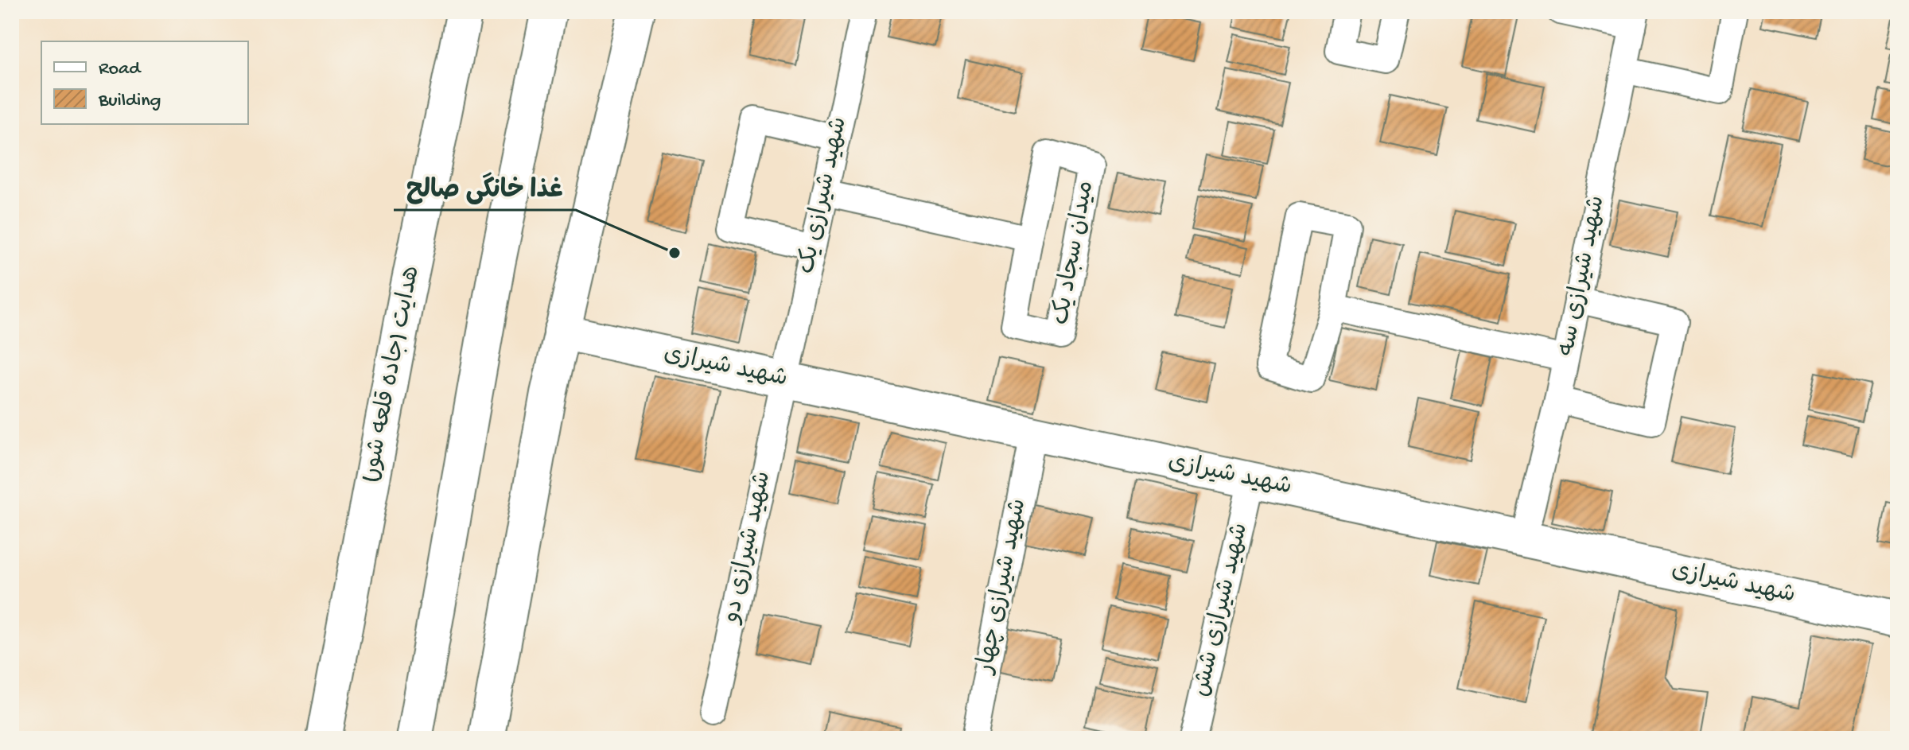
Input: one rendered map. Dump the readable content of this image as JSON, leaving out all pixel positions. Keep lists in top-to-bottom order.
{
  "streets": {
    "main road": ["شهید شیرازی", "هدایت (جاده قلعه شور)"],
    "street": [
      "شهید شیرازی یک",
      "میدان سجاد یک",
      "شهید شیرازی سه",
      "شهید شیرازی دو",
      "شهید شیرازی چهار",
      "شهید شیرازی شش"
    ]
  },
  "crossings": [
    ["شهید شیرازی یک", "شهید شیرازی"],
    ["شهید شیرازی یک", "شهید شیرازی دو"],
    ["شهید شیرازی سه", "شهید شیرازی"],
    ["شهید شیرازی", "شهید شیرازی دو"],
    ["شهید شیرازی", "شهید شیرازی چهار"],
    ["شهید شیرازی", "شهید شیرازی شش"]
  ],
  "places": ["غذا خانگی صالح"],
  "legend": ["Road", "Building"]
}
